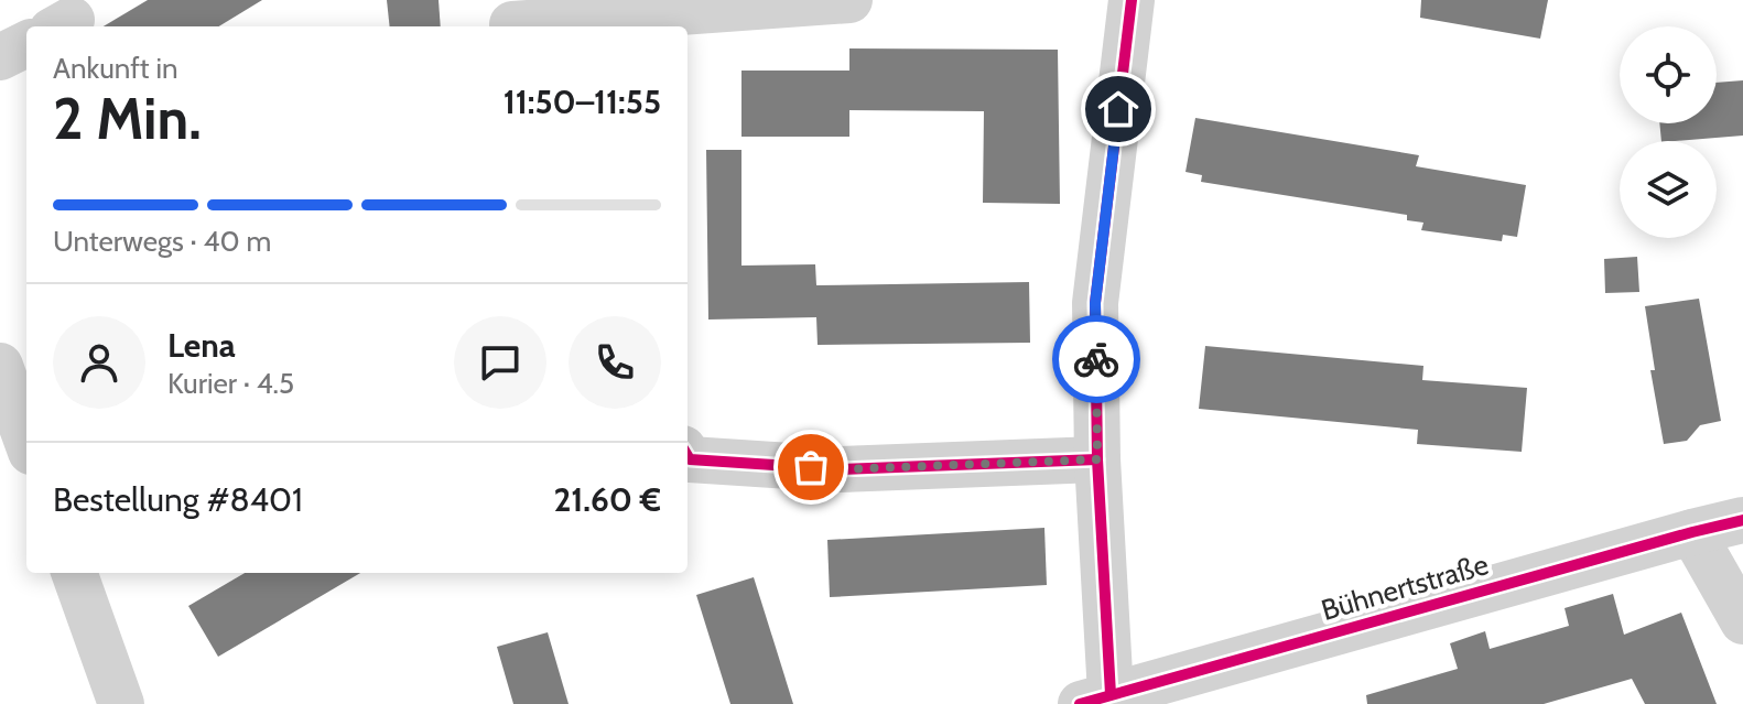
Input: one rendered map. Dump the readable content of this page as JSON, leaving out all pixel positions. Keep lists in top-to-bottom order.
{
  "streets": {
    "street": ["Bühnertstraße"]
  },
  "page": {
    "heading": ["2 Min.", "Ankunft in", "11:50–11:55"],
    "panel": [
      "Lena",
      "Kurier · 4.5",
      "Bestellung #8401",
      "21.60 €"
    ],
    "bar": "Unterwegs · 40 m"
  }
}
